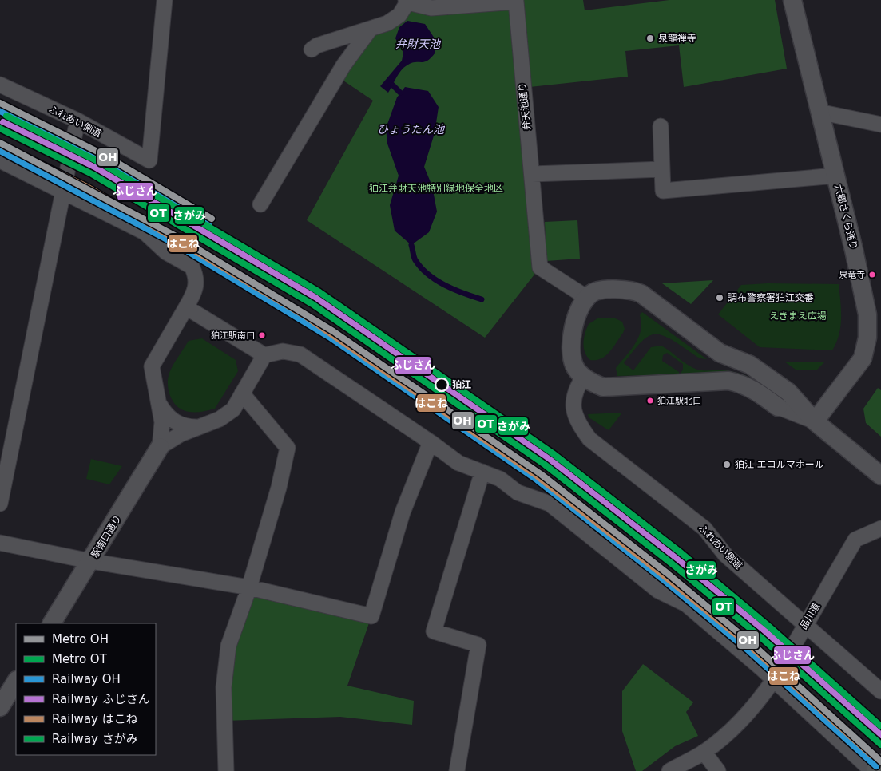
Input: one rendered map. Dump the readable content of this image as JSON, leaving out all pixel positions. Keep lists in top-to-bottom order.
{
  "streets": {
    "street": [
      "弁天池通り",
      "ふれあい側道",
      "六郷さくら通り",
      "駅南口通り",
      "品川道"
    ]
  },
  "crossings": [
    ["ふれあい側道", "品川道"]
  ],
  "water": ["弁財天池", "ひょうたん池"],
  "parks": ["狛江弁財天池特別緑地保全地区", "えきまえ広場"],
  "places": [
    "泉龍禅寺",
    "泉竜寺",
    "調布警察署狛江交番",
    "狛江駅南口",
    "狛江",
    "狛江駅北口",
    "狛江 エコルマホール"
  ],
  "lines": [
    "metro line OH",
    "rail line OH",
    "rail line さがみ",
    "rail line ふじさん",
    "metro line OT",
    "rail line はこね"
  ],
  "legend": [
    "Metro OH",
    "Metro OT",
    "Railway OH",
    "Railway ふじさん",
    "Railway はこね",
    "Railway さがみ"
  ]
}
